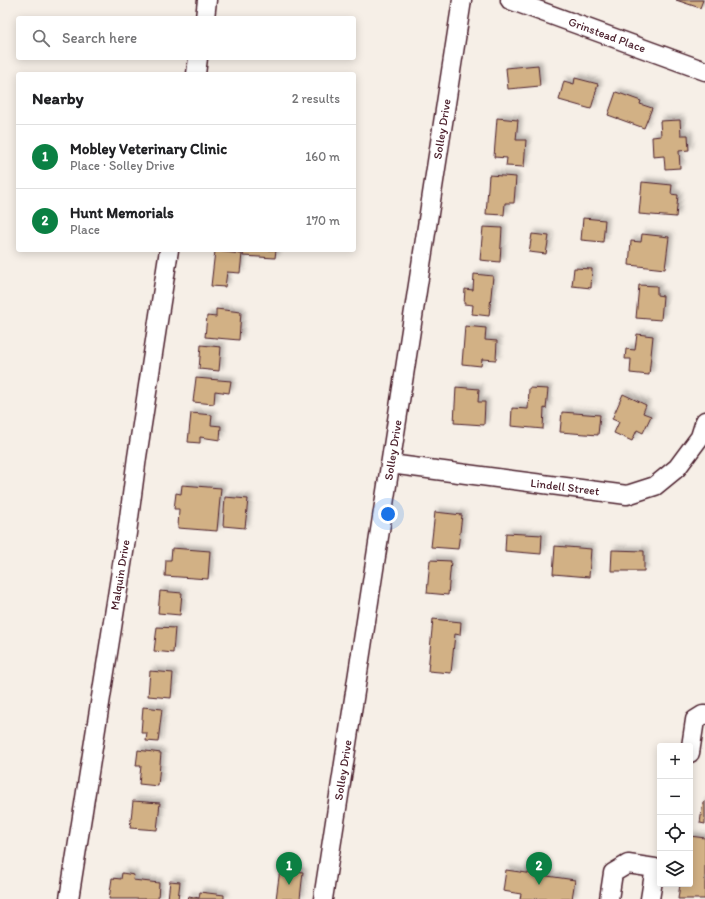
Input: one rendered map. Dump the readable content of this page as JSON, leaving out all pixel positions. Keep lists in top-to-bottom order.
{
  "streets": {
    "street": [
      "Grinstead Place",
      "Solley Drive",
      "Lindell Street",
      "Malquin Drive"
    ]
  },
  "crossings": [
    ["Solley Drive", "Lindell Street"]
  ],
  "page": {
    "search": "Search here",
    "heading": ["Nearby", "2 results"],
    "list": [
      {
        "mark": "1",
        "name": "Mobley Veterinary Clinic",
        "note": "Place · Solley Drive",
        "value": "160 m"
      },
      {
        "mark": "2",
        "name": "Hunt Memorials",
        "note": "Place",
        "value": "170 m"
      }
    ],
    "map_buttons": ["+", "−"],
    "pins": ["1", "2"]
  }
}
